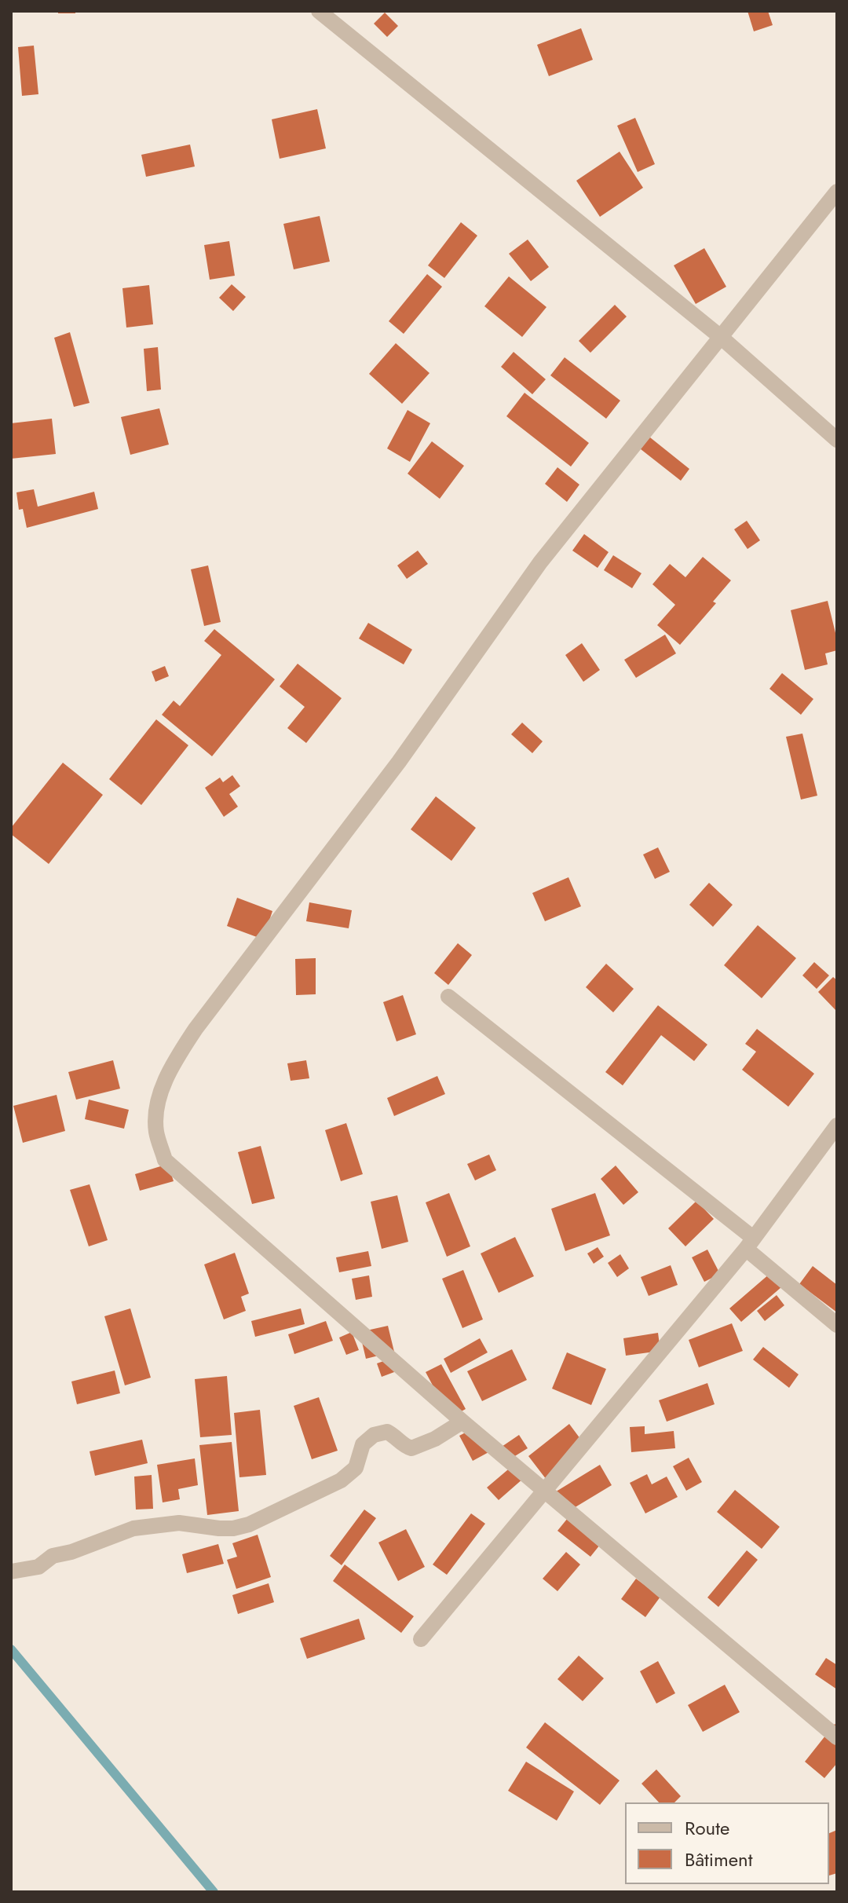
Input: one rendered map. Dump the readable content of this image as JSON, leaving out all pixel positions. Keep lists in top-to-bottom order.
{
  "legend": ["Route", "Bâtiment"]
}
